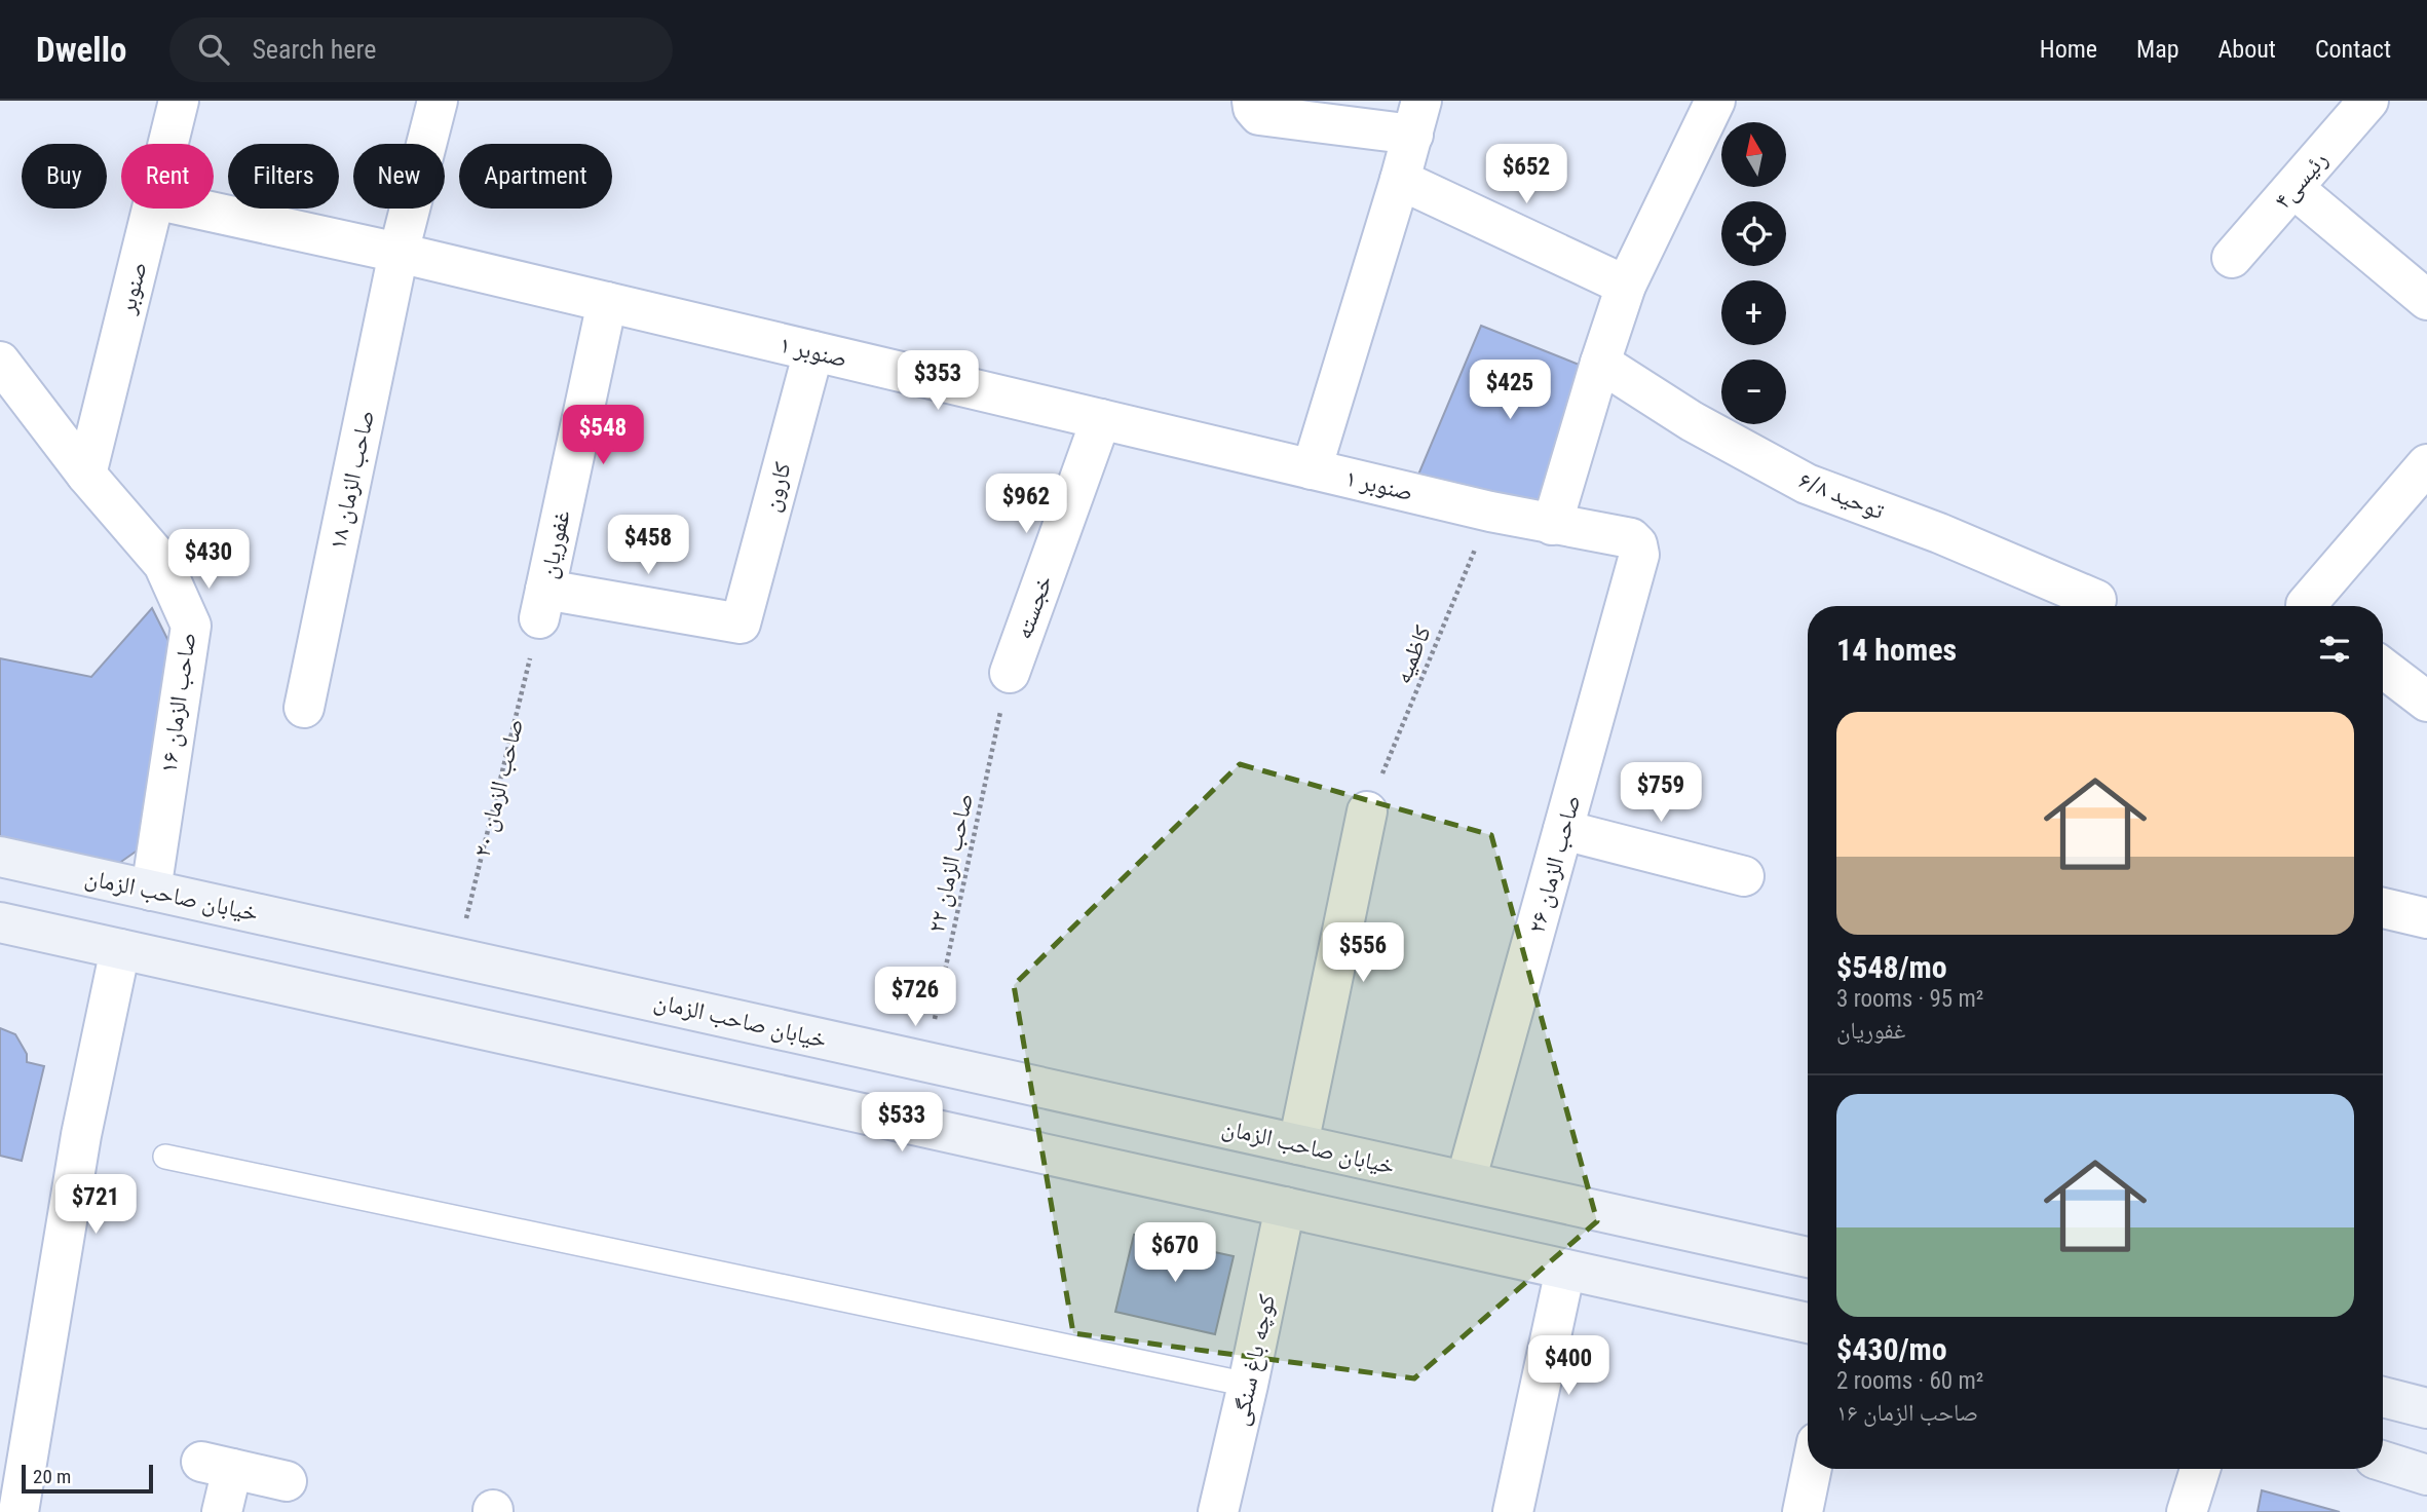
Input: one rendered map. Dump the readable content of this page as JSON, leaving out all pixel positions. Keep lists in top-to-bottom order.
{
  "streets": {
    "main road": ["خیابان صاحب الزمان"],
    "street": [
      "رئیسی۴",
      "صنوبر",
      "صنوبر ۱",
      "صاحب الزمان ۱۸",
      "کارون",
      "توحید ۶/۸",
      "غفوریان",
      "خجسته",
      "صاحب الزمان ۱۶",
      "صاحب الزمان ۲۶",
      "کوچه باغ سنگی"
    ],
    "path": ["کاظمیه", "صاحب الزمان ۲۰", "صاحب الزمان ۲۲"]
  },
  "crossings": [
    ["صنوبر", "صاحب الزمان ۱۶"],
    ["صنوبر ۱", "صاحب الزمان ۱۸"],
    ["صنوبر ۱", "کارون"],
    ["صنوبر ۱", "غفوریان"],
    ["صنوبر ۱", "خجسته"],
    ["صنوبر ۱", "کاظمیه"],
    ["صنوبر ۱", "صاحب الزمان ۲۶"],
    ["کارون", "غفوریان"],
    ["کارون", "صاحب الزمان ۲۰"],
    ["غفوریان", "صاحب الزمان ۲۰"],
    ["خجسته", "صاحب الزمان ۲۲"],
    ["صاحب الزمان ۱۶", "خیابان صاحب الزمان"],
    ["صاحب الزمان ۲۰", "خیابان صاحب الزمان"],
    ["صاحب الزمان ۲۲", "خیابان صاحب الزمان"],
    ["صاحب الزمان ۲۶", "خیابان صاحب الزمان"]
  ],
  "scale_bar": "20 m",
  "north": "top",
  "page": {
    "header": "Dwello",
    "search": "Search here",
    "nav": [
      "Home",
      "Map",
      "About",
      "Contact"
    ],
    "map_buttons": ["+", "−"],
    "price": [
      "$652",
      "$353",
      "$425",
      "$548",
      "$962",
      "$458",
      "$430",
      "$759",
      "$556",
      "$726",
      "$533",
      "$721",
      "$670",
      "$400"
    ],
    "chip": [
      "Buy",
      "Rent",
      "Filters",
      "New",
      "Apartment"
    ],
    "heading": "14 homes",
    "list": [
      {
        "name": "$548/mo",
        "note": "3 rooms · 95 m² · غفوریان"
      },
      {
        "name": "$430/mo",
        "note": "2 rooms · 60 m² · صاحب الزمان ۱۶"
      }
    ],
    "scale": "20 m"
  }
}
